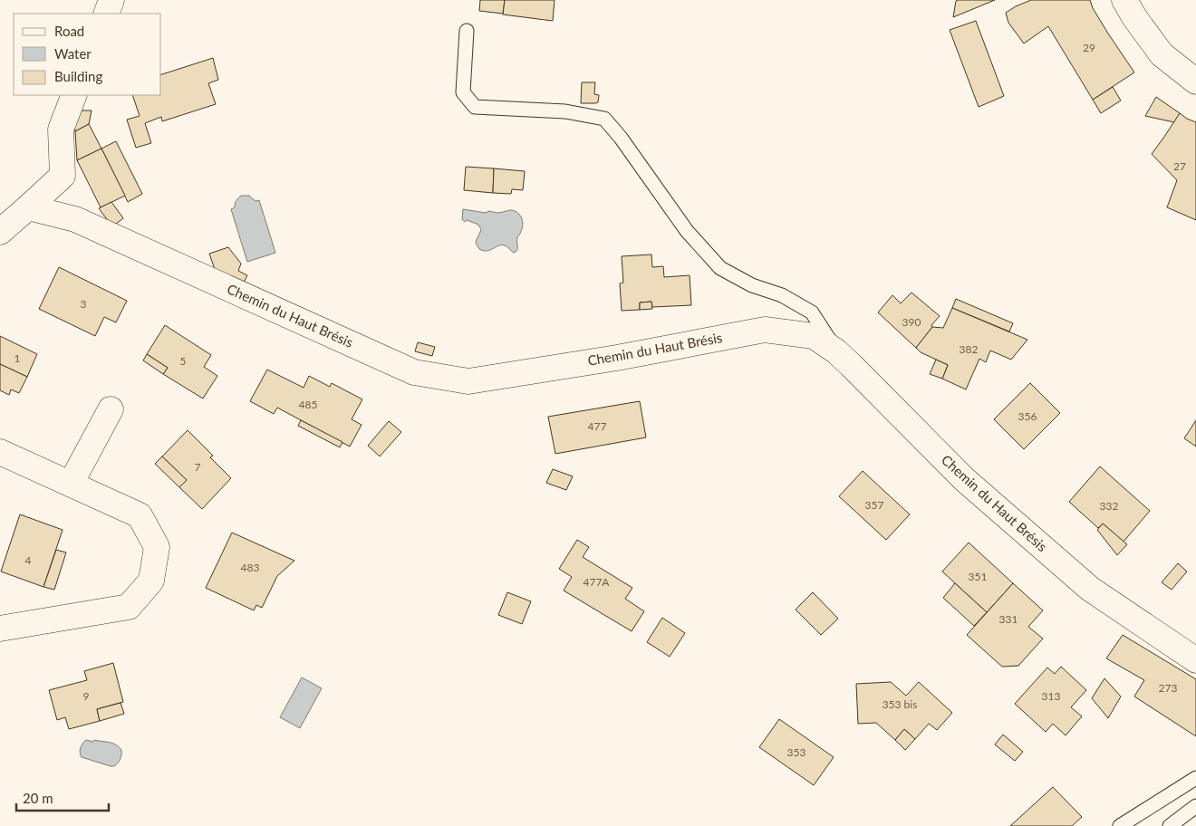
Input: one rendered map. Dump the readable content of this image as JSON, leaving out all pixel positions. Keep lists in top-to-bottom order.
{
  "streets": {
    "street": ["Chemin du Haut Brésis"]
  },
  "house_numbers": [
    "29",
    "27",
    "3",
    "390",
    "382",
    "1",
    "5",
    "485",
    "356",
    "477",
    "7",
    "357",
    "332",
    "4",
    "483",
    "351",
    "477A",
    "331",
    "273",
    "9",
    "313",
    "353 bis",
    "353"
  ],
  "legend": ["Road", "Water", "Building"],
  "scale_bar": "20 m"
}
